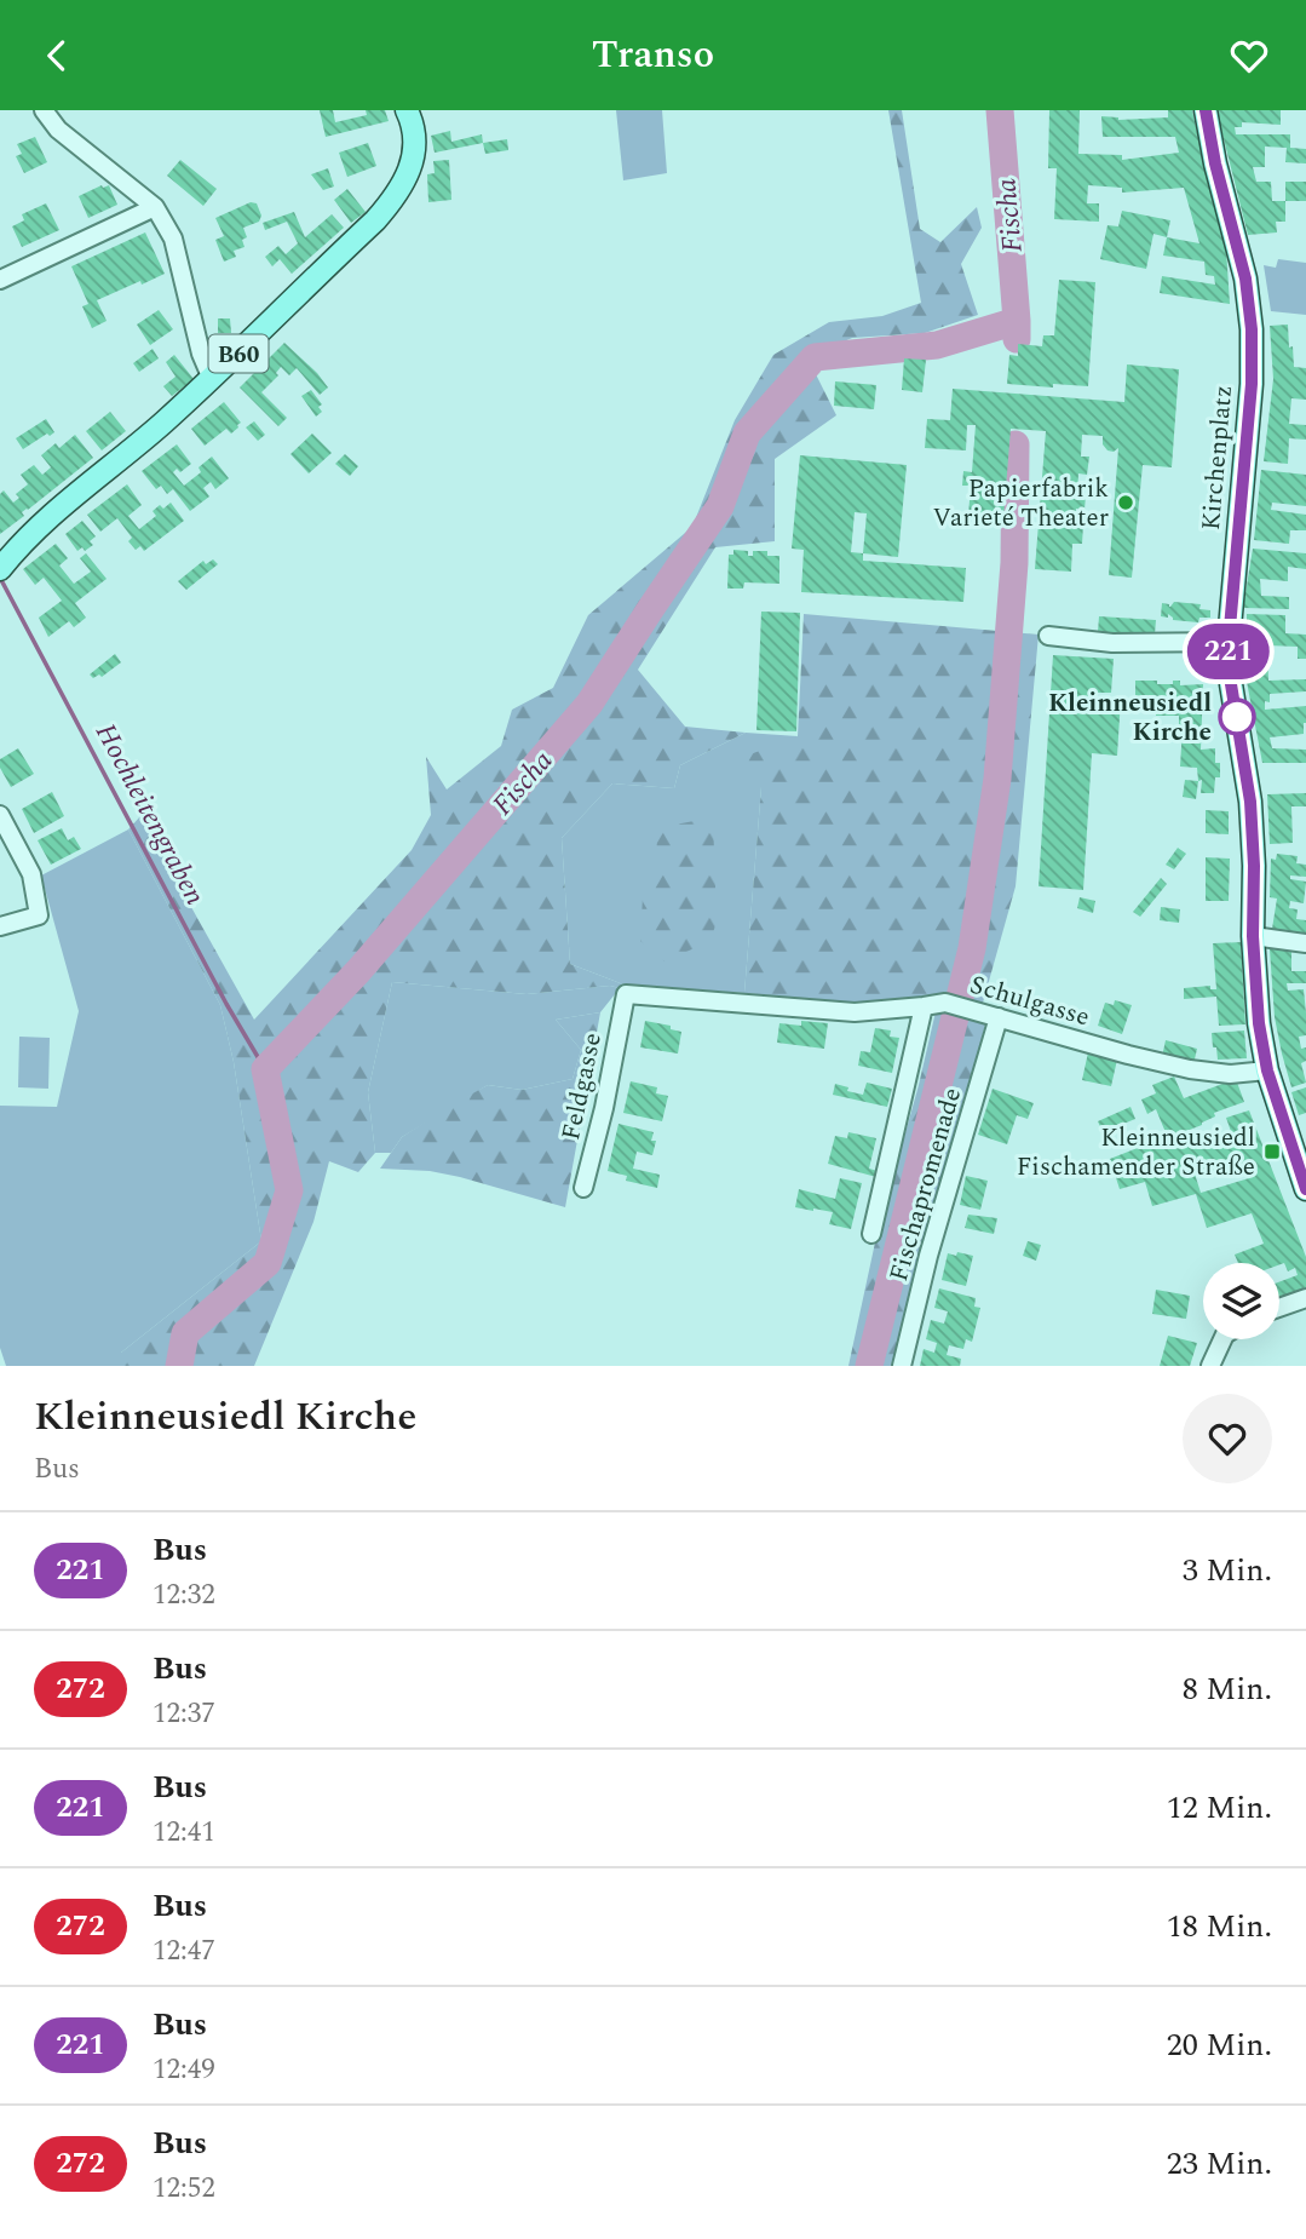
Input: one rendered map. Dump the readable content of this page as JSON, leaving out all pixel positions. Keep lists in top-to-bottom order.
{
  "streets": {
    "main road": ["B60", "Kirchenplatz"],
    "street": ["Schulgasse", "Feldgasse", "Fischapromenade"]
  },
  "crossings": [
    ["Kirchenplatz", "Schulgasse"],
    ["Schulgasse", "Feldgasse"],
    ["Schulgasse", "Fischapromenade"]
  ],
  "water": ["Fischa", "Hochleitengraben"],
  "places": {
    "other": ["Papierfabrik Varieté Theater", "Kleinneusiedl Kirche"],
    "transit": ["Kleinneusiedl Fischamender Straße"]
  },
  "lines": ["bus line 221"],
  "page": {
    "header": "Transo",
    "on_map": "221",
    "heading": ["Kleinneusiedl Kirche", "Bus"],
    "list": [
      {
        "mark": "221",
        "name": "Bus",
        "note": "12:32",
        "value": "3 Min."
      },
      {
        "mark": "272",
        "name": "Bus",
        "note": "12:37",
        "value": "8 Min."
      },
      {
        "mark": "221",
        "name": "Bus",
        "note": "12:41",
        "value": "12 Min."
      },
      {
        "mark": "272",
        "name": "Bus",
        "note": "12:47",
        "value": "18 Min."
      },
      {
        "mark": "221",
        "name": "Bus",
        "note": "12:49",
        "value": "20 Min."
      },
      {
        "mark": "272",
        "name": "Bus",
        "note": "12:52",
        "value": "23 Min."
      }
    ]
  }
}
